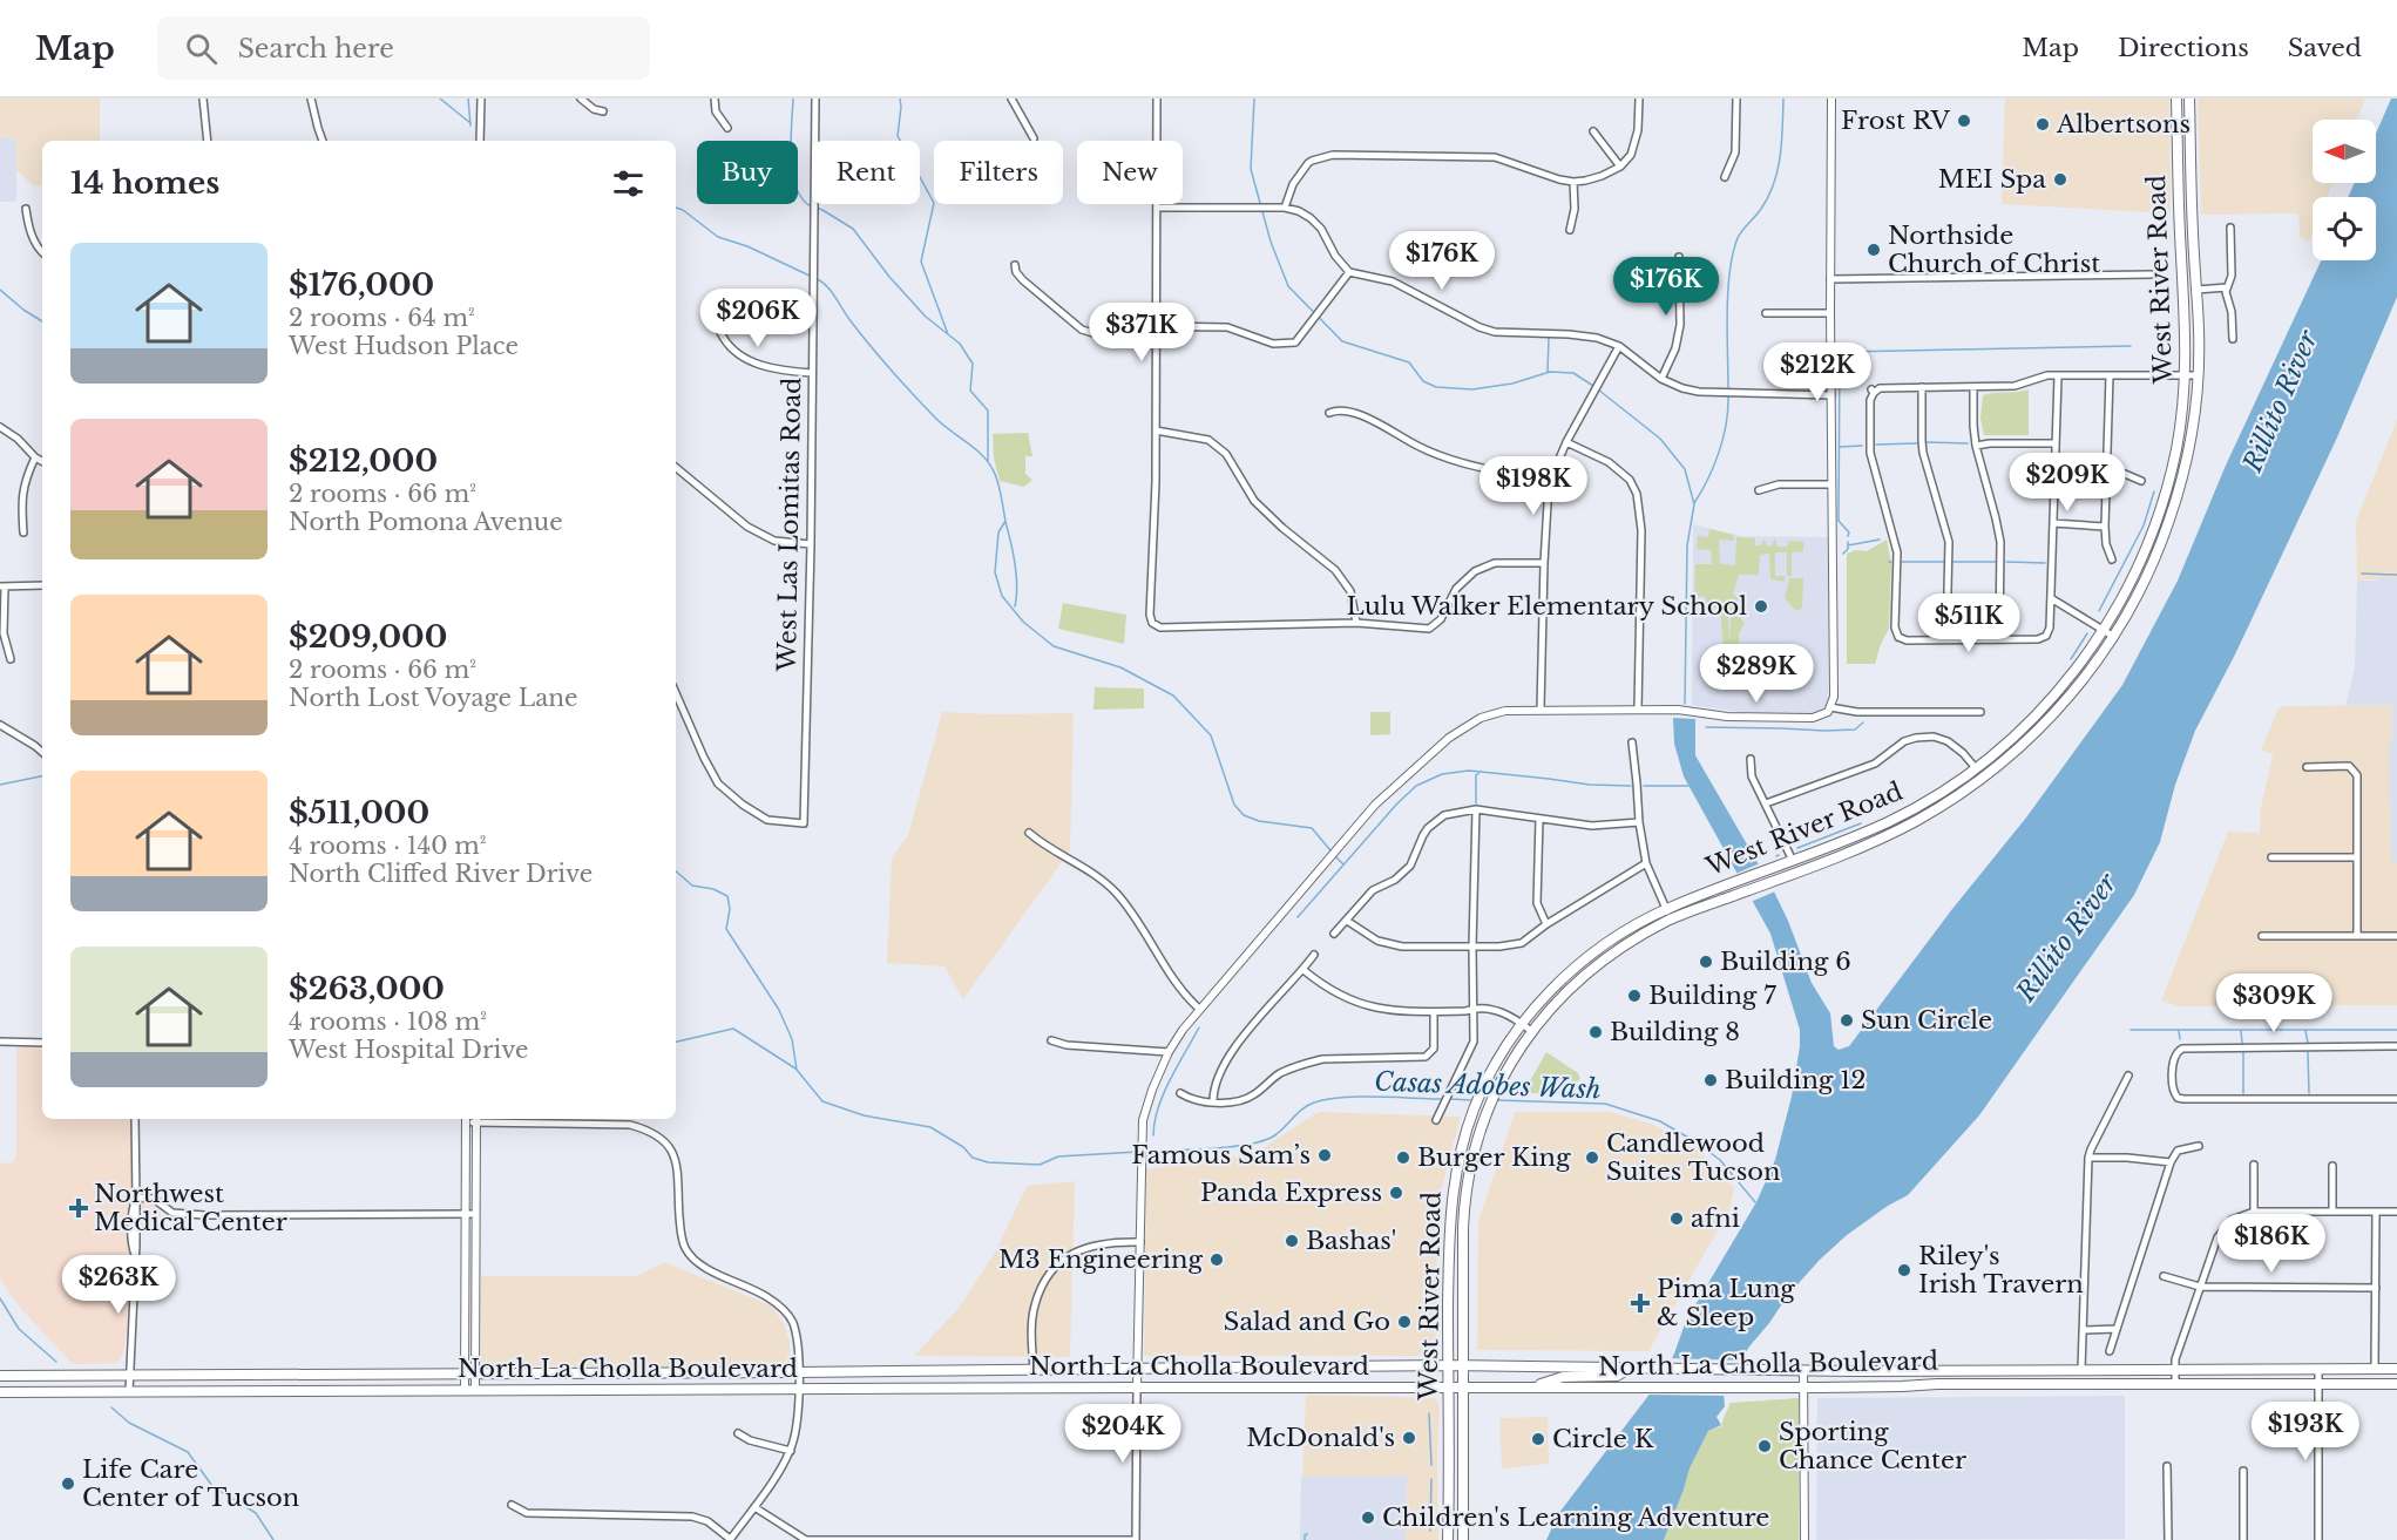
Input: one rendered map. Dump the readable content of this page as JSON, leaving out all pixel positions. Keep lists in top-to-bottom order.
{
  "streets": {
    "main road": ["West River Road", "North La Cholla Boulevard"],
    "street": ["West Las Lomitas Road"]
  },
  "crossings": [
    ["West River Road", "North La Cholla Boulevard"]
  ],
  "water": ["Rillito River", "Casas Adobes Wash"],
  "places": {
    "other": [
      "Frost RV",
      "Albertsons",
      "MEI Spa",
      "Northside Church of Christ",
      "Lulu Walker Elementary School",
      "Building 6",
      "Building 7",
      "Sun Circle",
      "Building 8",
      "Building 12",
      "Famous Sam’s",
      "Burger King",
      "Candlewood Suites Tucson",
      "Panda Express",
      "afni",
      "Bashas'",
      "M3 Engineering",
      "Riley's Irish Travern",
      "Salad and Go",
      "McDonald's",
      "Circle K",
      "Sporting Chance Center",
      "Life Care Center of Tucson",
      "Children's Learning Adventure"
    ],
    "health": ["Northwest Medical Center", "Pima Lung & Sleep"]
  },
  "north": "left",
  "page": {
    "header": "Map",
    "search": "Search here",
    "nav": ["Map", "Directions", "Saved"],
    "chip": [
      "Buy",
      "Rent",
      "Filters",
      "New"
    ],
    "heading": "14 homes",
    "list": [
      {
        "name": "$176,000",
        "note": "2 rooms · 64 m² · West Hudson Place"
      },
      {
        "name": "$212,000",
        "note": "2 rooms · 66 m² · North Pomona Avenue"
      },
      {
        "name": "$209,000",
        "note": "2 rooms · 66 m² · North Lost Voyage Lane"
      },
      {
        "name": "$511,000",
        "note": "4 rooms · 140 m² · North Cliffed River Drive"
      },
      {
        "name": "$263,000",
        "note": "4 rooms · 108 m² · West Hospital Drive"
      }
    ],
    "price": [
      "$176K",
      "$176K",
      "$206K",
      "$371K",
      "$212K",
      "$209K",
      "$198K",
      "$511K",
      "$289K",
      "$309K",
      "$186K",
      "$263K",
      "$193K",
      "$204K"
    ]
  }
}
